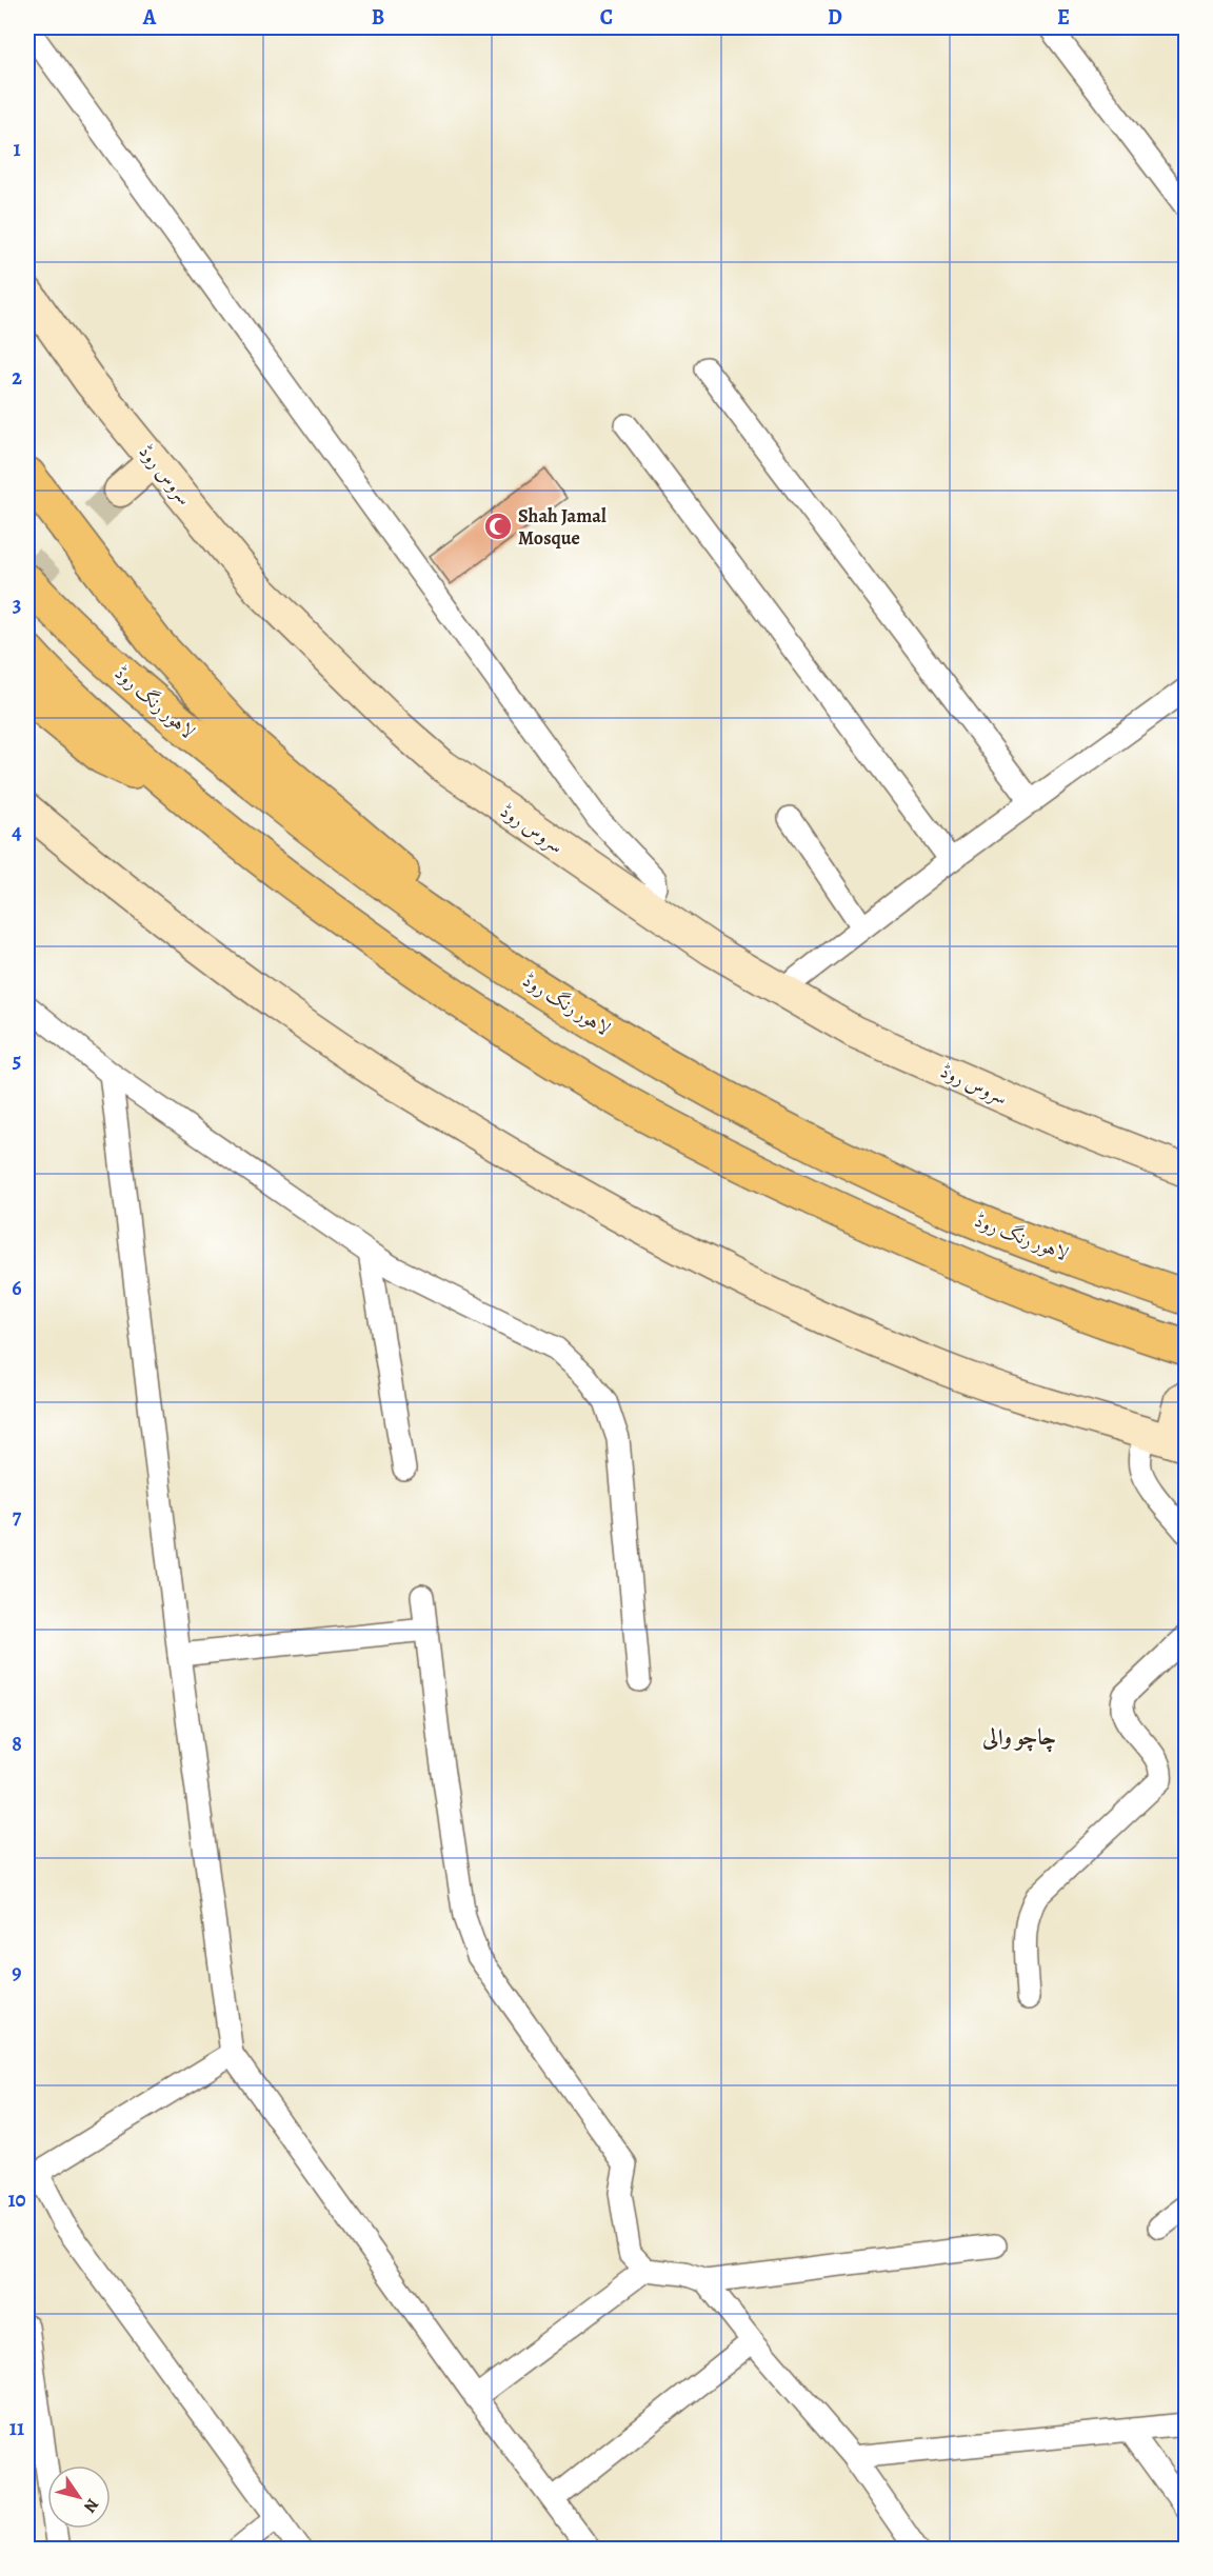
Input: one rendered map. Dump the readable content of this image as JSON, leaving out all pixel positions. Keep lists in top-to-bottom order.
{
  "streets": {
    "highway": ["لاہور رنگ روڈ"],
    "street": ["سروس روڈ"]
  },
  "districts": ["چاچو والی"],
  "places": {
    "mosque": ["Shah Jamal Mosque"]
  },
  "north": "bottom right",
  "grid": {
    "columns": [
      "A",
      "B",
      "C",
      "D",
      "E"
    ],
    "rows": [
      "1",
      "2",
      "3",
      "4",
      "5",
      "6",
      "7",
      "8",
      "9",
      "10",
      "11"
    ]
  }
}
